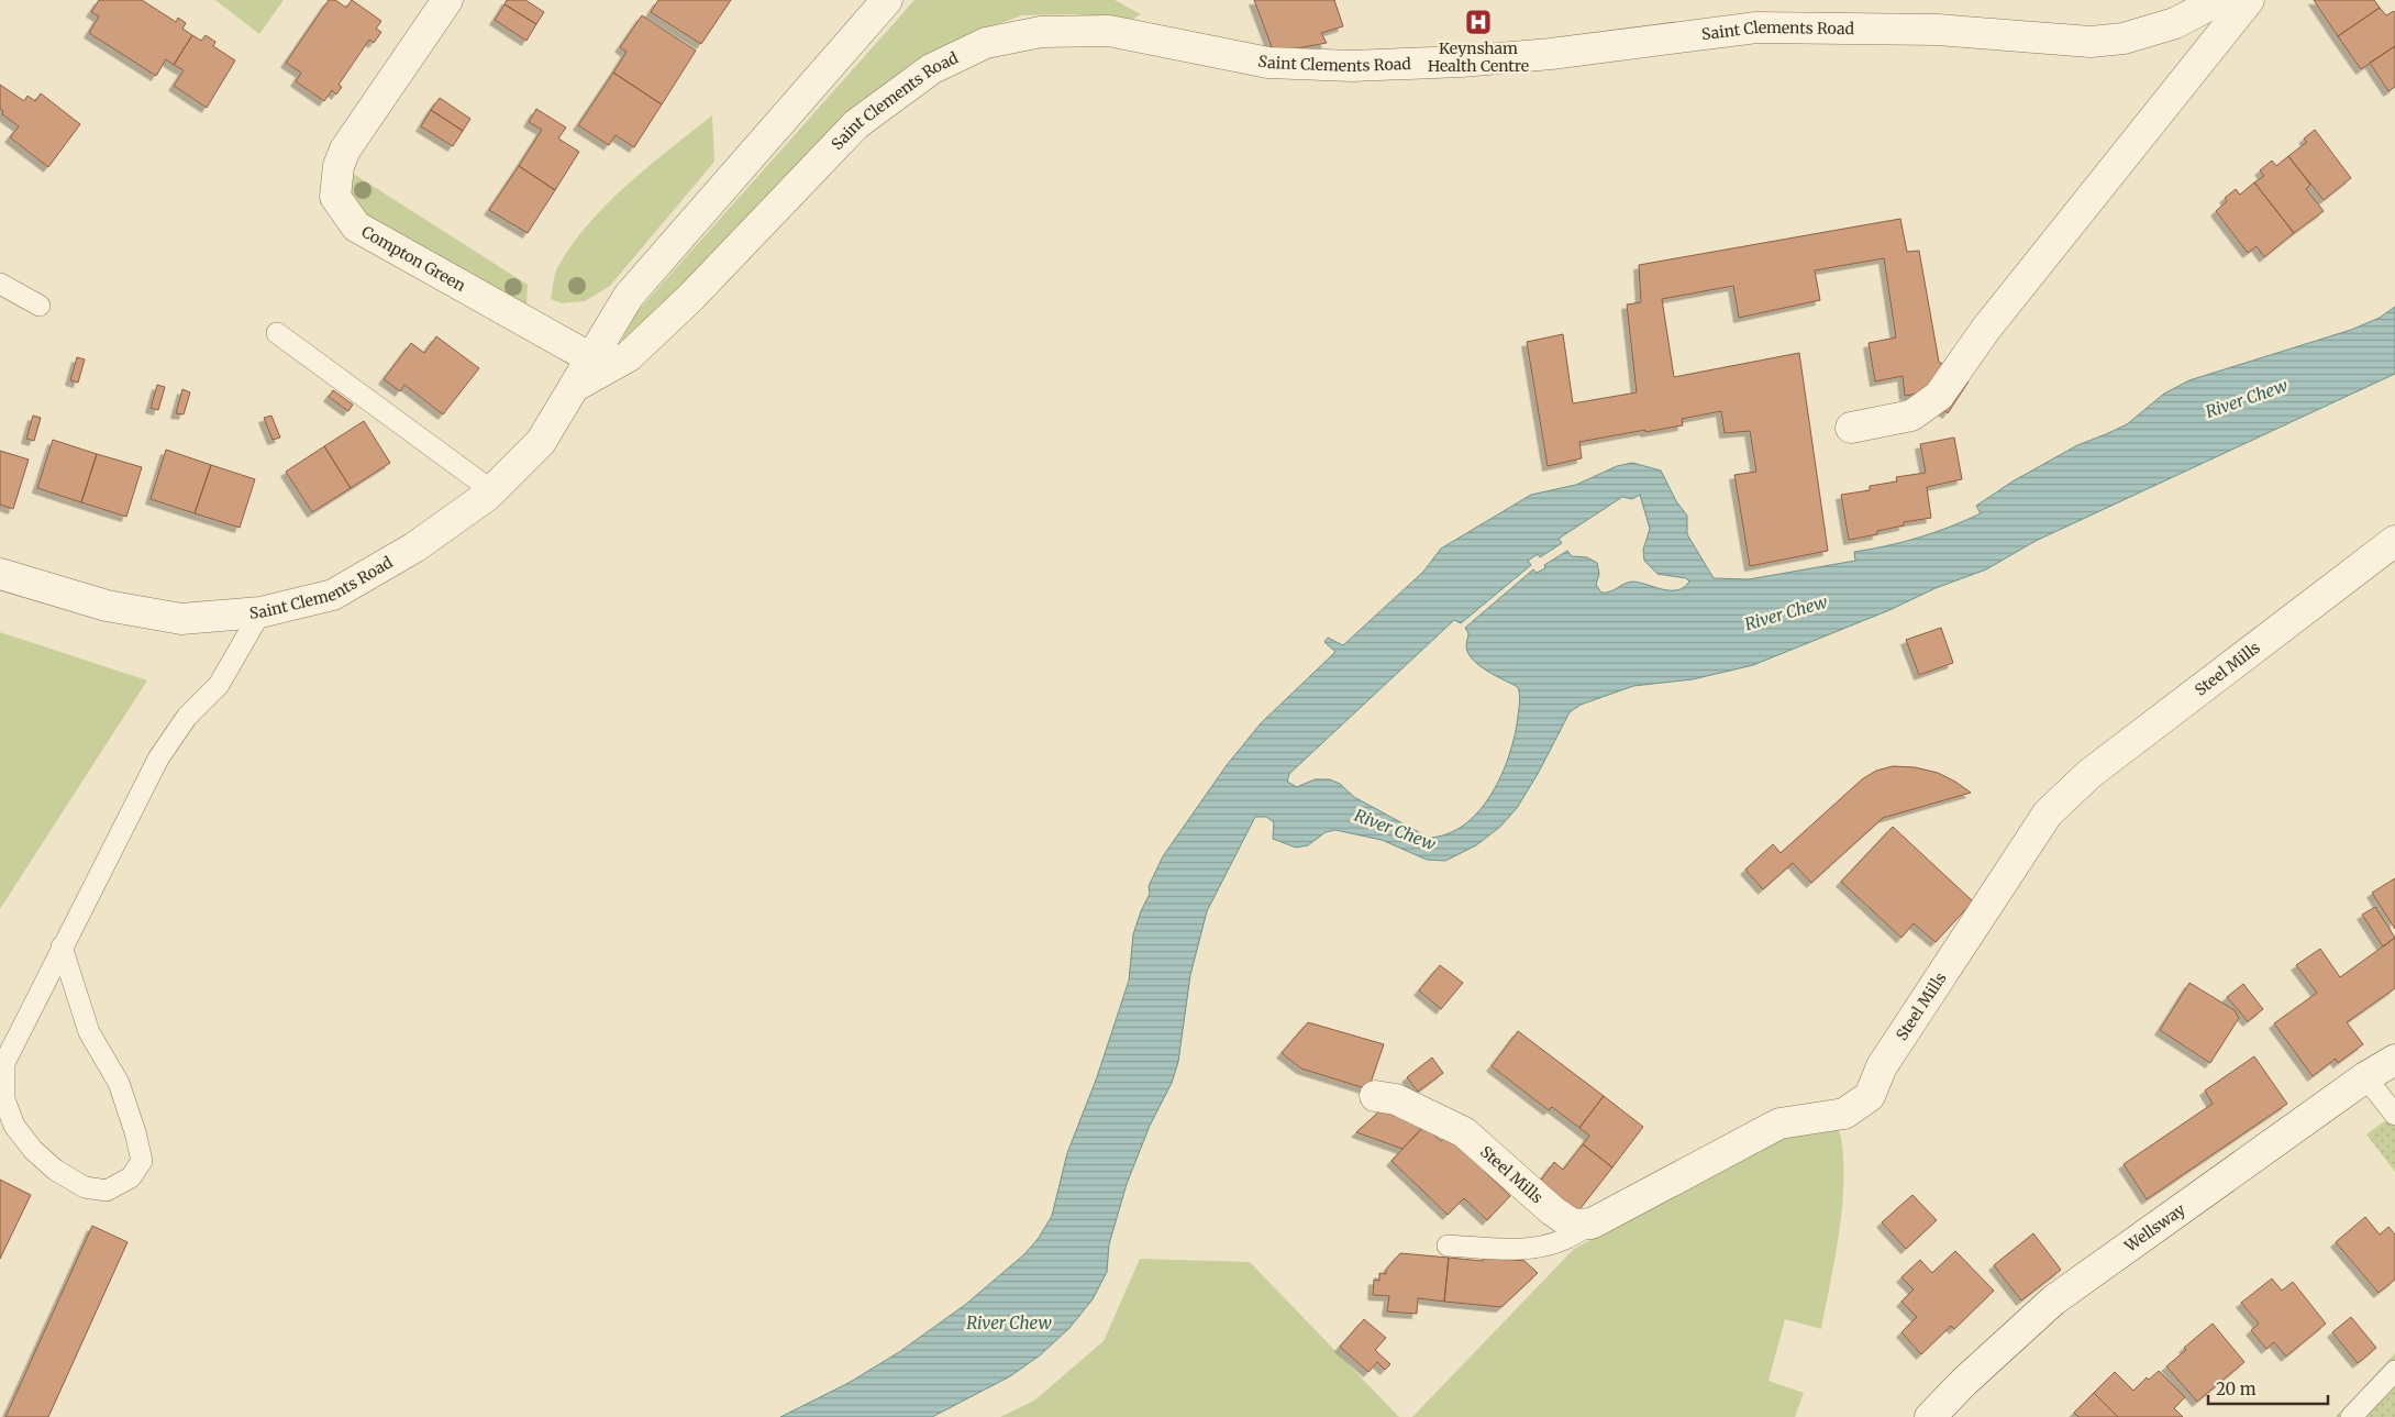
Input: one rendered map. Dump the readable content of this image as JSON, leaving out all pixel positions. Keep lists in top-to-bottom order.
{
  "streets": {
    "street": [
      "Saint Clements Road",
      "Compton Green",
      "Steel Mills",
      "Wellsway"
    ]
  },
  "crossings": [
    ["Saint Clements Road", "Compton Green"]
  ],
  "water": ["River Chew"],
  "places": {
    "hospital": ["Keynsham Health Centre"]
  },
  "scale_bar": "20 m"
}
